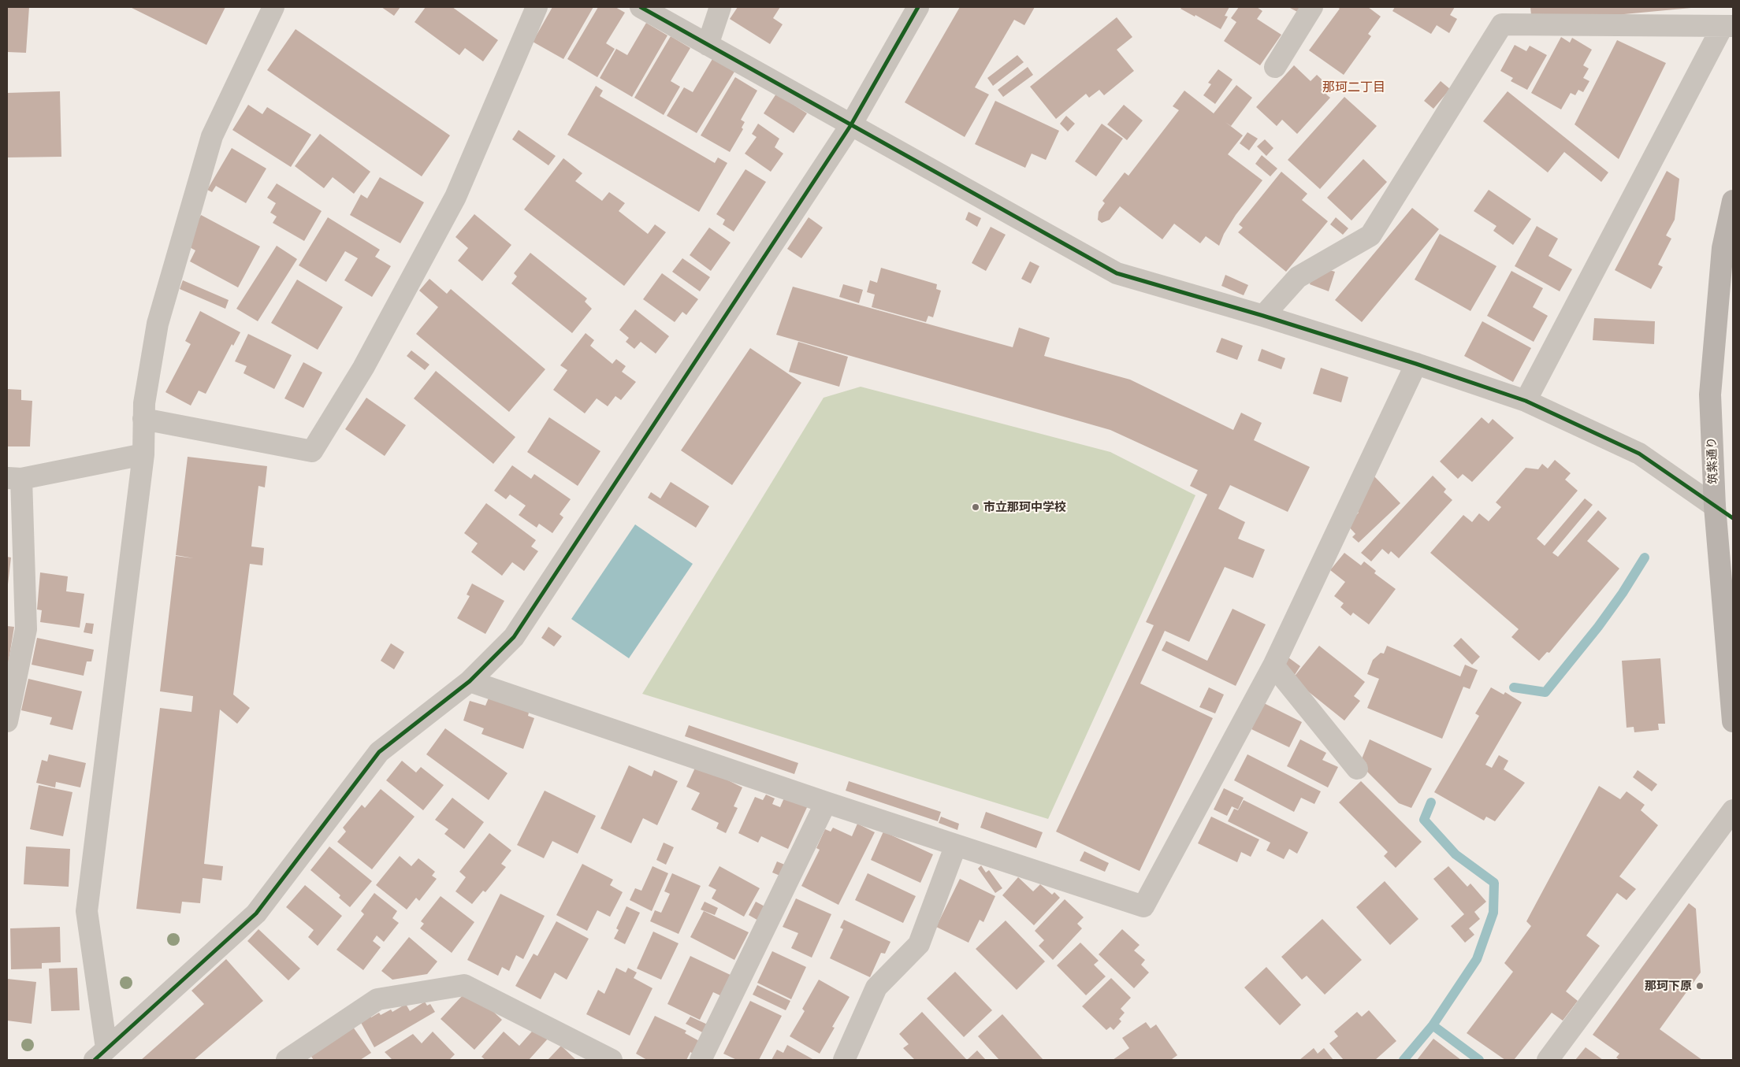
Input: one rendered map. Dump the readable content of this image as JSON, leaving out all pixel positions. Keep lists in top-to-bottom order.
{
  "streets": {
    "street": ["筑紫通り"]
  },
  "districts": ["那珂二丁目"],
  "places": ["市立那珂中学校", "那珂下原"]
}
